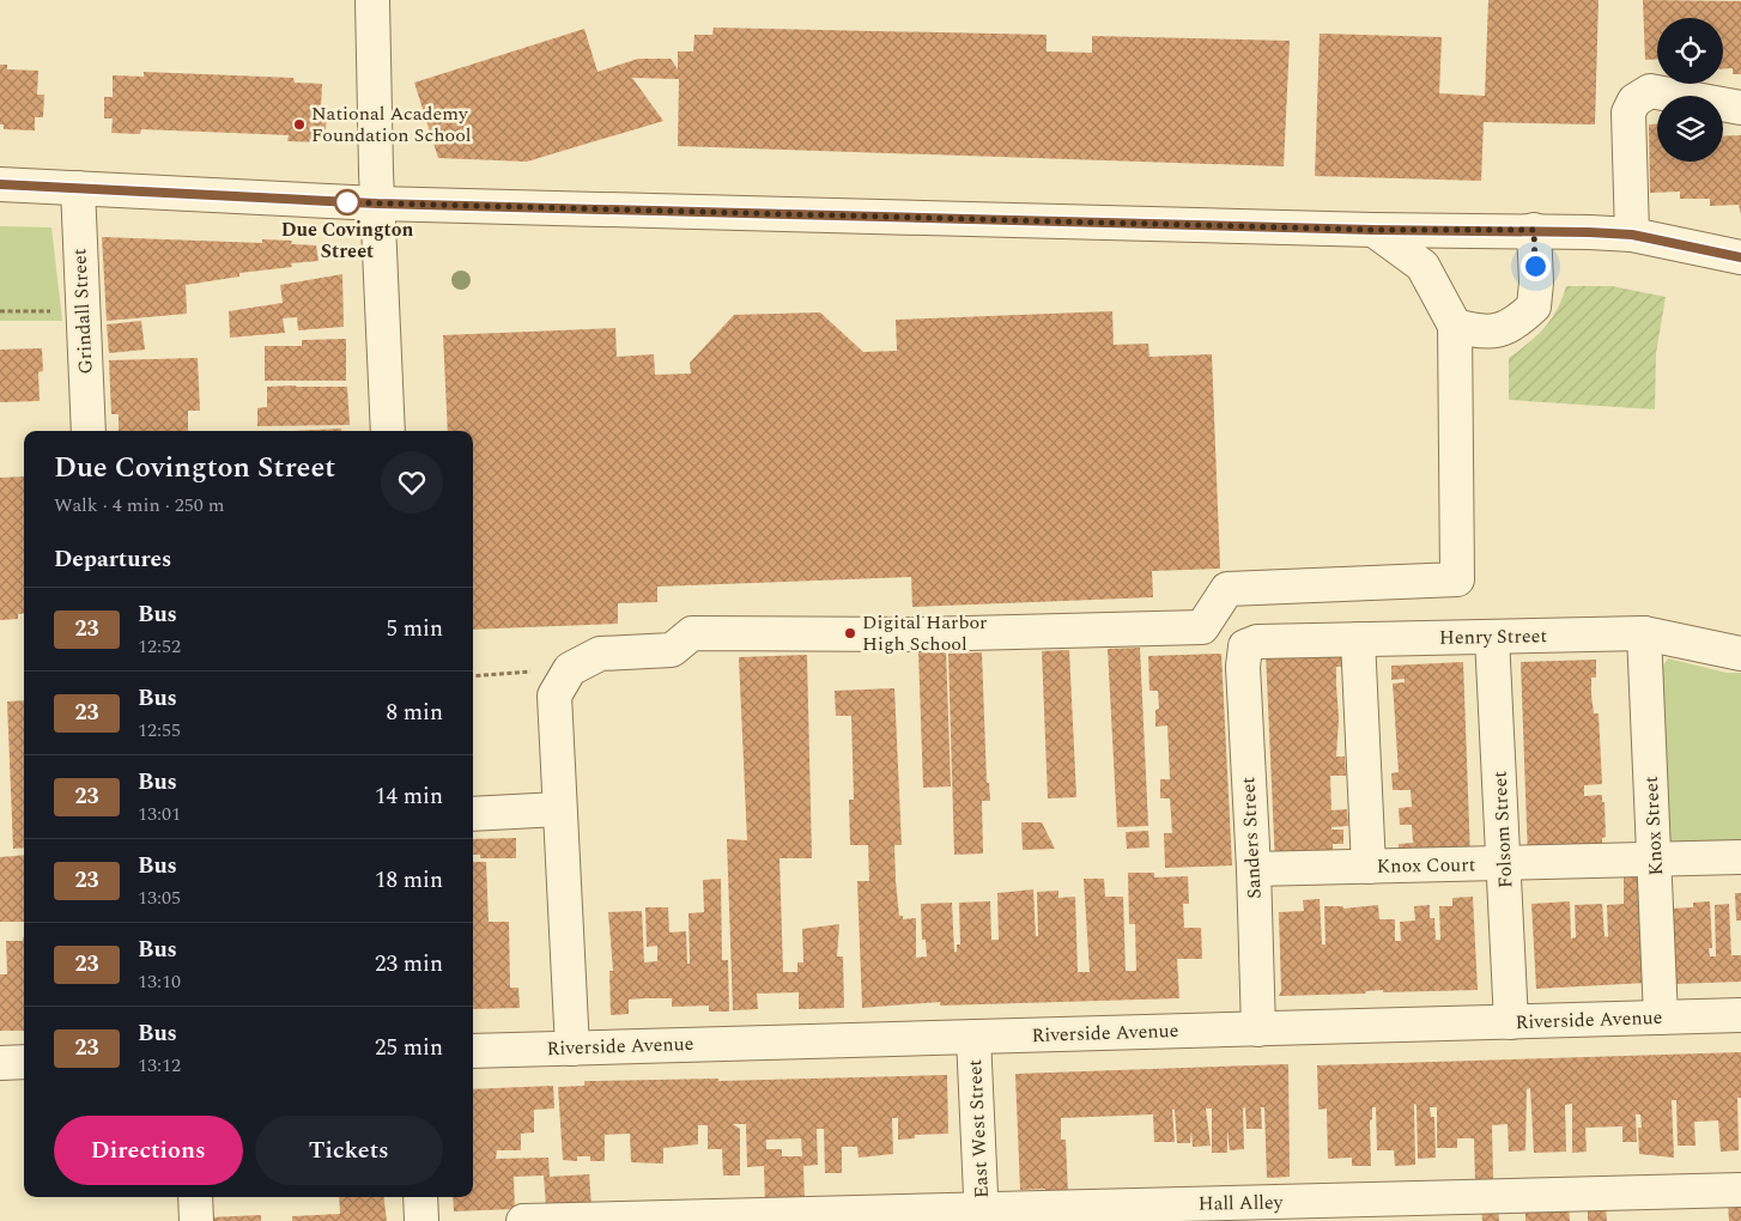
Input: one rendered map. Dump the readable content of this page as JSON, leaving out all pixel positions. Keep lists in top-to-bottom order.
{
  "streets": {
    "street": [
      "Grindall Street",
      "Henry Street",
      "Knox Street",
      "Folsom Street",
      "Sanders Street",
      "Knox Court",
      "Riverside Avenue",
      "East West Street",
      "Hall Alley"
    ]
  },
  "crossings": [
    ["Henry Street", "Knox Street"],
    ["Henry Street", "Folsom Street"],
    ["Henry Street", "Sanders Street"],
    ["Knox Street", "Knox Court"],
    ["Knox Street", "Riverside Avenue"],
    ["Folsom Street", "Knox Court"],
    ["Folsom Street", "Riverside Avenue"],
    ["Sanders Street", "Knox Court"],
    ["Sanders Street", "Riverside Avenue"],
    ["Riverside Avenue", "East West Street"],
    ["East West Street", "Hall Alley"]
  ],
  "places": ["National Academy Foundation School", "Due Covington Street", "Digital Harbor High School"],
  "lines": ["bus line 23"],
  "page": {
    "heading": [
      ["Due Covington Street", "Walk · 4 min · 250 m"],
      "Departures"
    ],
    "list": [
      {
        "mark": "23",
        "name": "Bus",
        "note": "12:52",
        "value": "5 min"
      },
      {
        "mark": "23",
        "name": "Bus",
        "note": "12:55",
        "value": "8 min"
      },
      {
        "mark": "23",
        "name": "Bus",
        "note": "13:01",
        "value": "14 min"
      },
      {
        "mark": "23",
        "name": "Bus",
        "note": "13:05",
        "value": "18 min"
      },
      {
        "mark": "23",
        "name": "Bus",
        "note": "13:10",
        "value": "23 min"
      },
      {
        "mark": "23",
        "name": "Bus",
        "note": "13:12",
        "value": "25 min"
      }
    ],
    "buttons": ["Directions", "Tickets"]
  }
}
